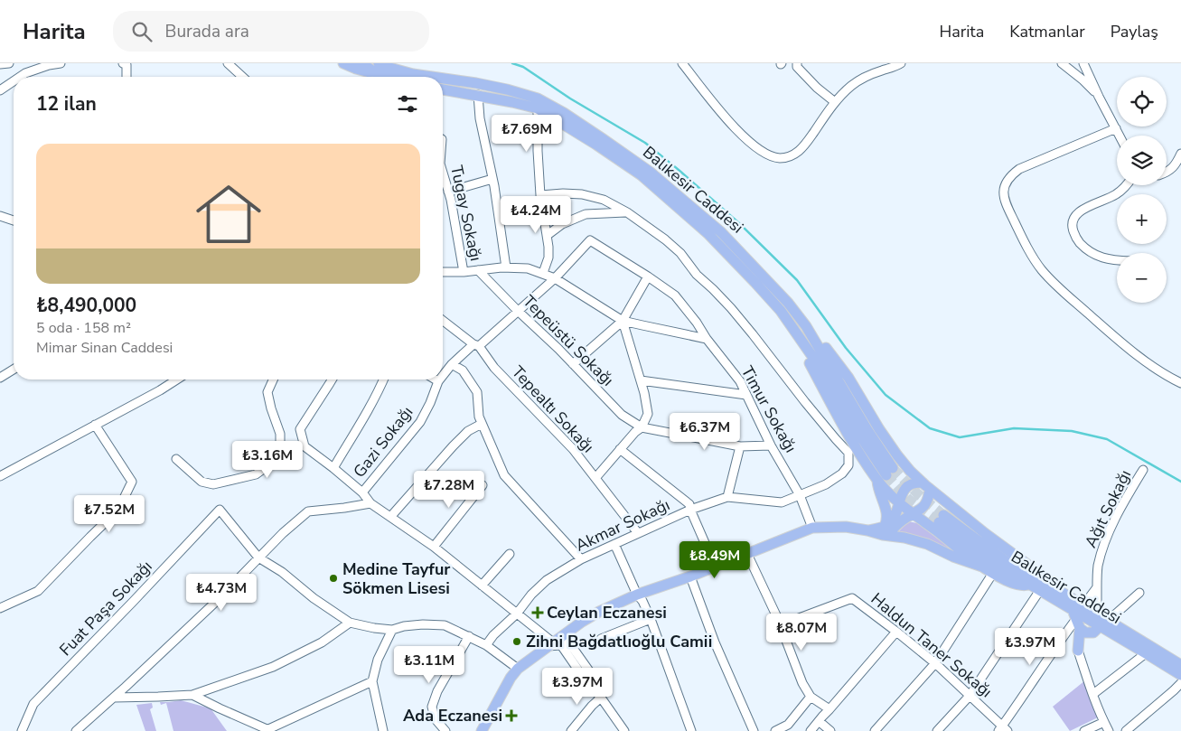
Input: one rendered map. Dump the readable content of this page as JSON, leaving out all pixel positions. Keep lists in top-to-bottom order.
{
  "streets": {
    "main road": ["Balıkesir Caddesi"],
    "street": [
      "Tugay Sokağı",
      "Tepeüstü Sokağı",
      "Tepealtı Sokağı",
      "Timur Sokağı",
      "Gazi Sokağı",
      "Ağıt Sokağı",
      "Akmar Sokağı",
      "Fuat Paşa Sokağı",
      "Haldun Taner Sokağı"
    ]
  },
  "crossings": [
    ["Balıkesir Caddesi", "Ağıt Sokağı"],
    ["Tepeüstü Sokağı", "Timur Sokağı"],
    ["Tepeüstü Sokağı", "Gazi Sokağı"],
    ["Tepealtı Sokağı", "Gazi Sokağı"],
    ["Tepealtı Sokağı", "Akmar Sokağı"],
    ["Timur Sokağı", "Gazi Sokağı"],
    ["Timur Sokağı", "Akmar Sokağı"]
  ],
  "places": {
    "other": ["Medine Tayfur Sökmen Lisesi", "Zihni Bağdatlıoğlu Camii"],
    "health": ["Ceylan Eczanesi", "Ada Eczanesi"]
  },
  "page": {
    "header": "Harita",
    "search": "Burada ara",
    "nav": ["Harita", "Katmanlar", "Paylaş"],
    "map_buttons": ["+", "−"],
    "heading": "12 ilan",
    "price": [
      "₺7.69M",
      "₺4.24M",
      "₺6.37M",
      "₺3.16M",
      "₺7.28M",
      "₺7.52M",
      "₺8.49M",
      "₺4.73M",
      "₺8.07M",
      "₺3.97M",
      "₺3.11M",
      "₺3.97M"
    ],
    "list": [
      {
        "name": "₺8,490,000",
        "note": "5 oda · 158 m² · Mimar Sinan Caddesi"
      }
    ]
  }
}
